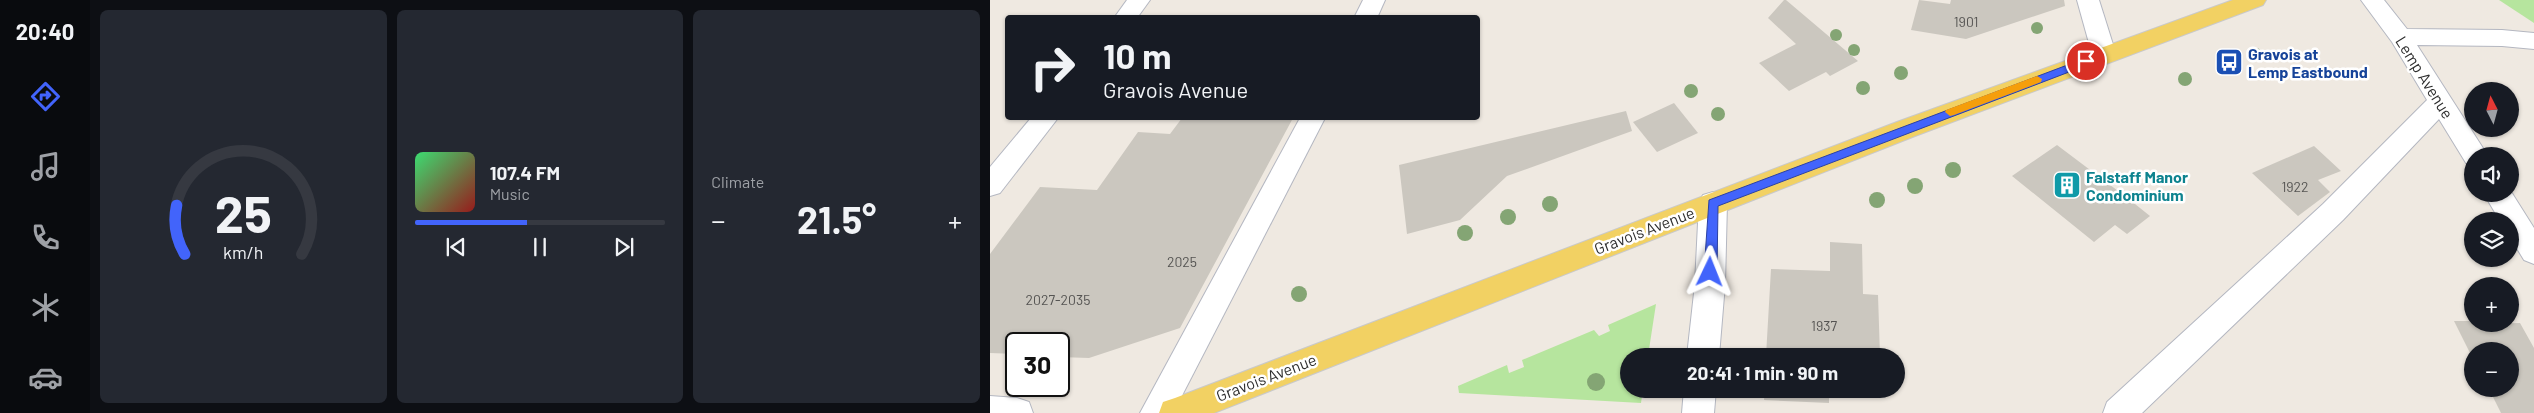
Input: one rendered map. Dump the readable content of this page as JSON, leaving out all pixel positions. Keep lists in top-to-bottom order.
{
  "streets": {
    "main road": ["Gravois Avenue"],
    "street": ["Lemp Avenue"]
  },
  "places": {
    "bus stop": ["Gravois at Lemp Eastbound"],
    "building": ["Falstaff Manor Condominium"]
  },
  "house_numbers": [
    "1901",
    "1922",
    "2025",
    "2027-2035",
    "1937"
  ],
  "north": "top",
  "page": {
    "tabs": "20:40",
    "tile": "Climate",
    "turn": ["10 m", "Gravois Avenue"],
    "map_buttons": ["+", "−"],
    "song": ["107.4 FM", "Music"],
    "heat": ["−", "21.5°", "+"],
    "limit": "30",
    "trip": "20:41 · 1 min · 90 m",
    "gauge": ["25", "km/h"]
  }
}
